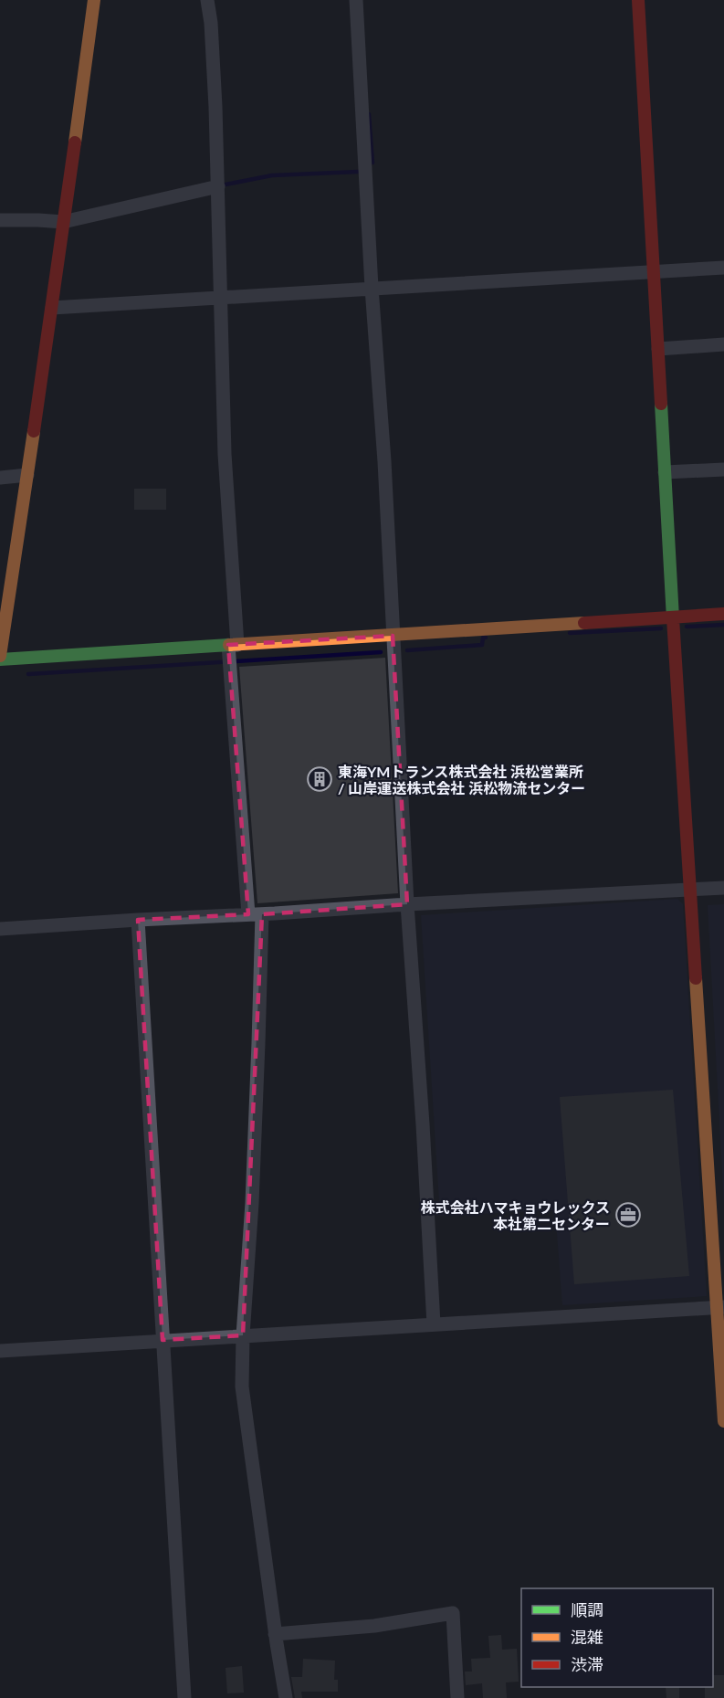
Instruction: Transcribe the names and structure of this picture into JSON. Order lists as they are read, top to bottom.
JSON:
{
  "places": {
    "building": ["東海YMトランス株式会社 浜松営業所 / 山岸運送株式会社 浜松物流センター"],
    "office": ["株式会社ハマキョウレックス 本社第二センター"]
  },
  "legend": ["順調", "混雑", "渋滞"]
}
